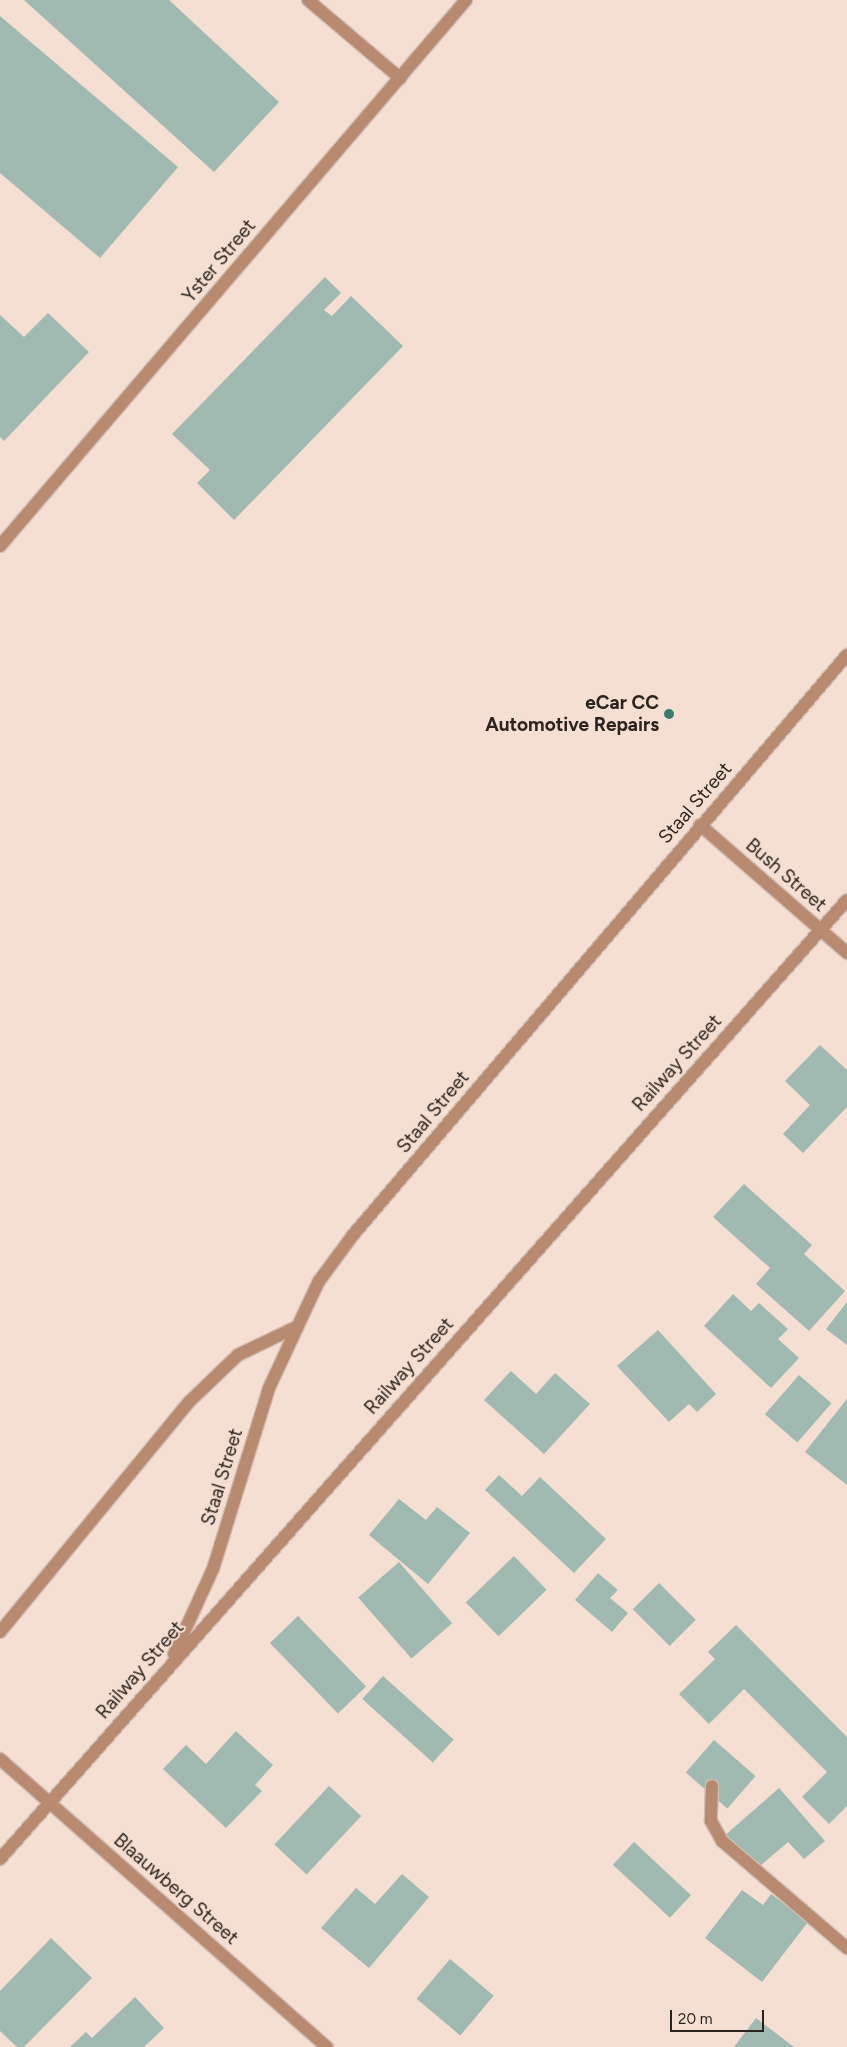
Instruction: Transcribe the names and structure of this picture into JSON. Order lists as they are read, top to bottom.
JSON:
{
  "streets": {
    "street": [
      "Yster Street",
      "Staal Street",
      "Bush Street",
      "Railway Street",
      "Blaauwberg Street"
    ]
  },
  "crossings": [
    ["Staal Street", "Bush Street"],
    ["Staal Street", "Railway Street"],
    ["Bush Street", "Railway Street"],
    ["Railway Street", "Blaauwberg Street"]
  ],
  "places": ["eCar CC Automotive Repairs"],
  "scale_bar": "20 m"
}
